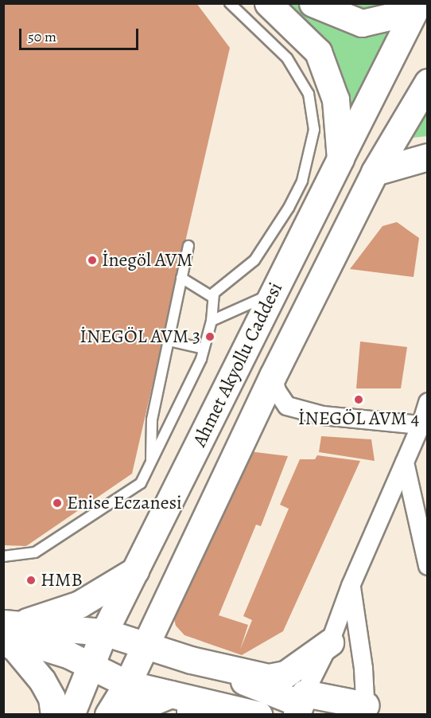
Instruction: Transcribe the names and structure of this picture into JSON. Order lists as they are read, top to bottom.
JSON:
{
  "streets": {
    "main road": ["Ahmet Akyollu Caddesi"]
  },
  "places": [
    "İnegöl AVM",
    "İNEGÖL AVM 3",
    "İNEGÖL AVM 4",
    "Enise Eczanesi",
    "HMB"
  ],
  "scale_bar": "50 m"
}
